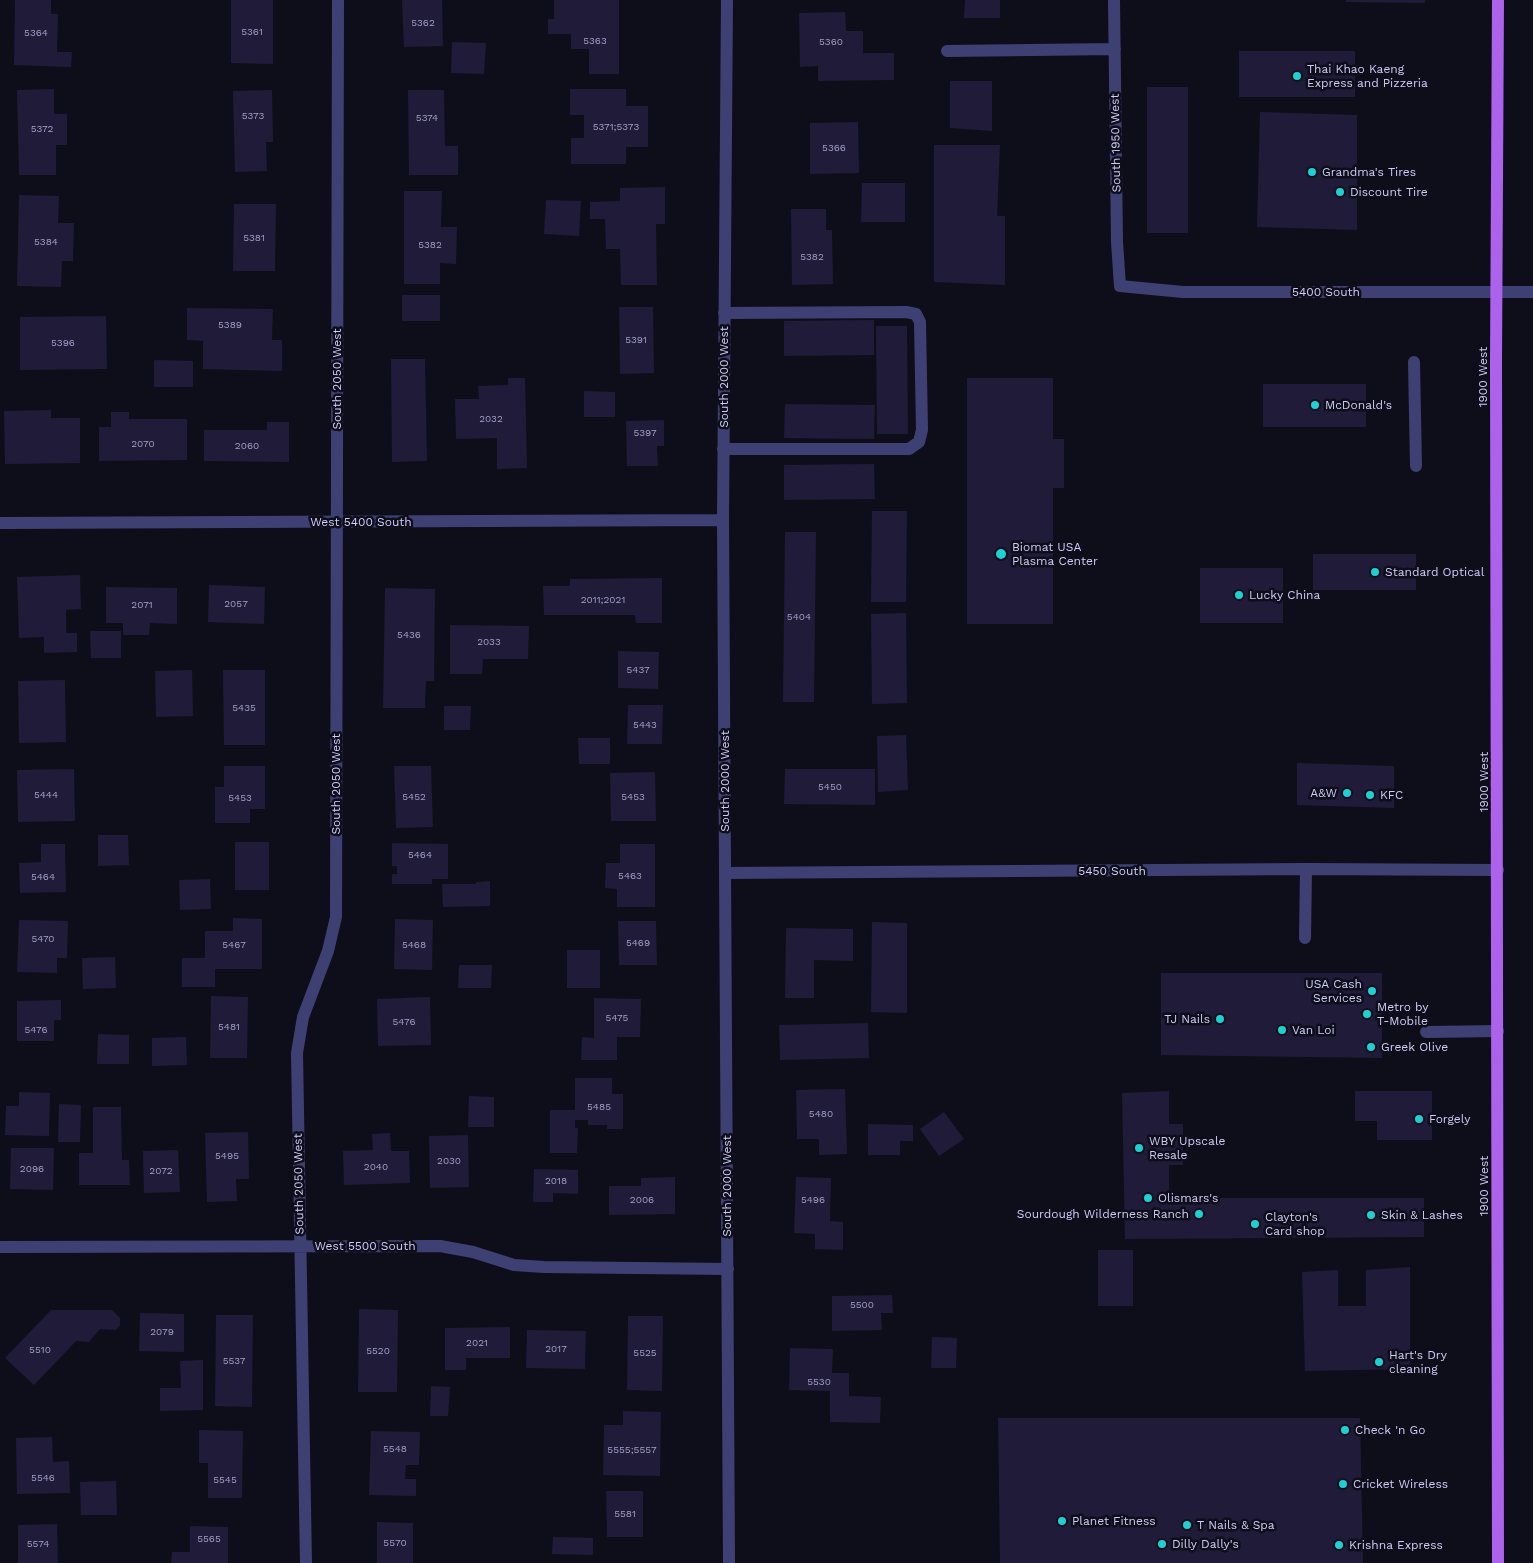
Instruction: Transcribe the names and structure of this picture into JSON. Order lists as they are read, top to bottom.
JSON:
{
  "streets": {
    "main road": ["1900 West"],
    "street": [
      "South 1950 West",
      "5400 South",
      "South 2000 West",
      "South 2050 West",
      "West 5400 South",
      "5450 South",
      "West 5500 South"
    ]
  },
  "crossings": [
    ["South 1950 West", "5400 South"],
    ["5400 South", "1900 West"],
    ["South 2000 West", "West 5400 South"],
    ["South 2000 West", "5450 South"],
    ["South 2000 West", "West 5500 South"],
    ["1900 West", "5450 South"],
    ["South 2050 West", "West 5400 South"],
    ["South 2050 West", "West 5500 South"]
  ],
  "places": [
    "Thai Khao Kaeng Express and Pizzeria",
    "Grandma's Tires",
    "Discount Tire",
    "McDonald's",
    "Biomat USA Plasma Center",
    "Standard Optical",
    "Lucky China",
    "A&W",
    "KFC",
    "USA Cash Services",
    "Metro by T-Mobile",
    "TJ Nails",
    "Van Loi",
    "Greek Olive",
    "Forgely",
    "WBY Upscale Resale",
    "Olismars's",
    "Sourdough Wilderness Ranch",
    "Skin & Lashes",
    "Clayton's Card shop",
    "Hart's Dry cleaning",
    "Check 'n Go",
    "Cricket Wireless",
    "Planet Fitness",
    "T Nails & Spa",
    "Dilly Dally's",
    "Krishna Express"
  ],
  "house_numbers": [
    "5362",
    "5361",
    "5364",
    "5363",
    "5360",
    "5373",
    "5374",
    "5371;5373",
    "5372",
    "5366",
    "5381",
    "5384",
    "5382",
    "5382",
    "5389",
    "5391",
    "5396",
    "2032",
    "5397",
    "2070",
    "2060",
    "2011;2021",
    "2057",
    "2071",
    "5404",
    "5436",
    "2033",
    "5437",
    "5435",
    "5443",
    "5450",
    "5444",
    "5452",
    "5453",
    "5453",
    "5464",
    "5463",
    "5464",
    "5470",
    "5469",
    "5467",
    "5468",
    "5475",
    "5476",
    "5481",
    "5476",
    "5485",
    "5480",
    "5495",
    "2030",
    "2040",
    "2096",
    "2072",
    "2018",
    "2006",
    "5496",
    "5500",
    "2079",
    "2021",
    "2017",
    "5510",
    "5520",
    "5525",
    "5537",
    "5530",
    "5548",
    "5555;5557",
    "5546",
    "5545",
    "5581",
    "5565",
    "5570",
    "5574"
  ]
}
